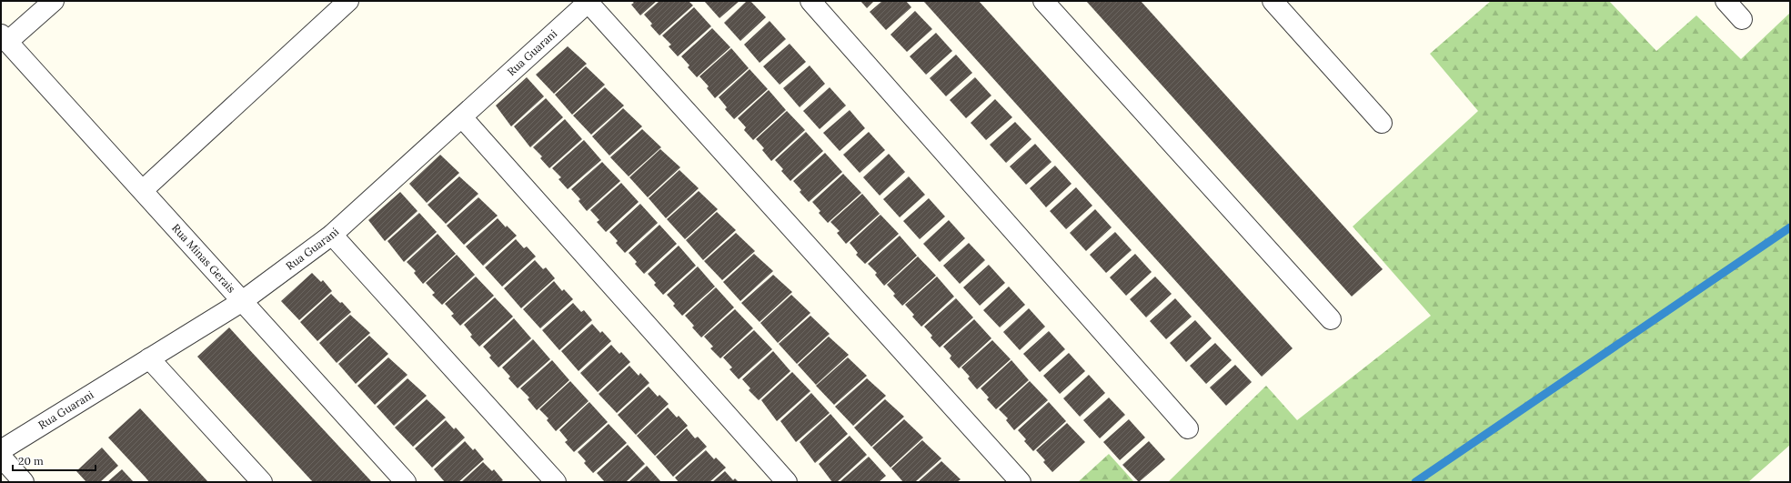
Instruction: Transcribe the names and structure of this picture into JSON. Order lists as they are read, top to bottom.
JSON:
{
  "streets": {
    "street": ["Rua Guarani", "Rua Minas Gerais"]
  },
  "crossings": [
    ["Rua Guarani", "Rua Minas Gerais"]
  ],
  "scale_bar": "20 m"
}
